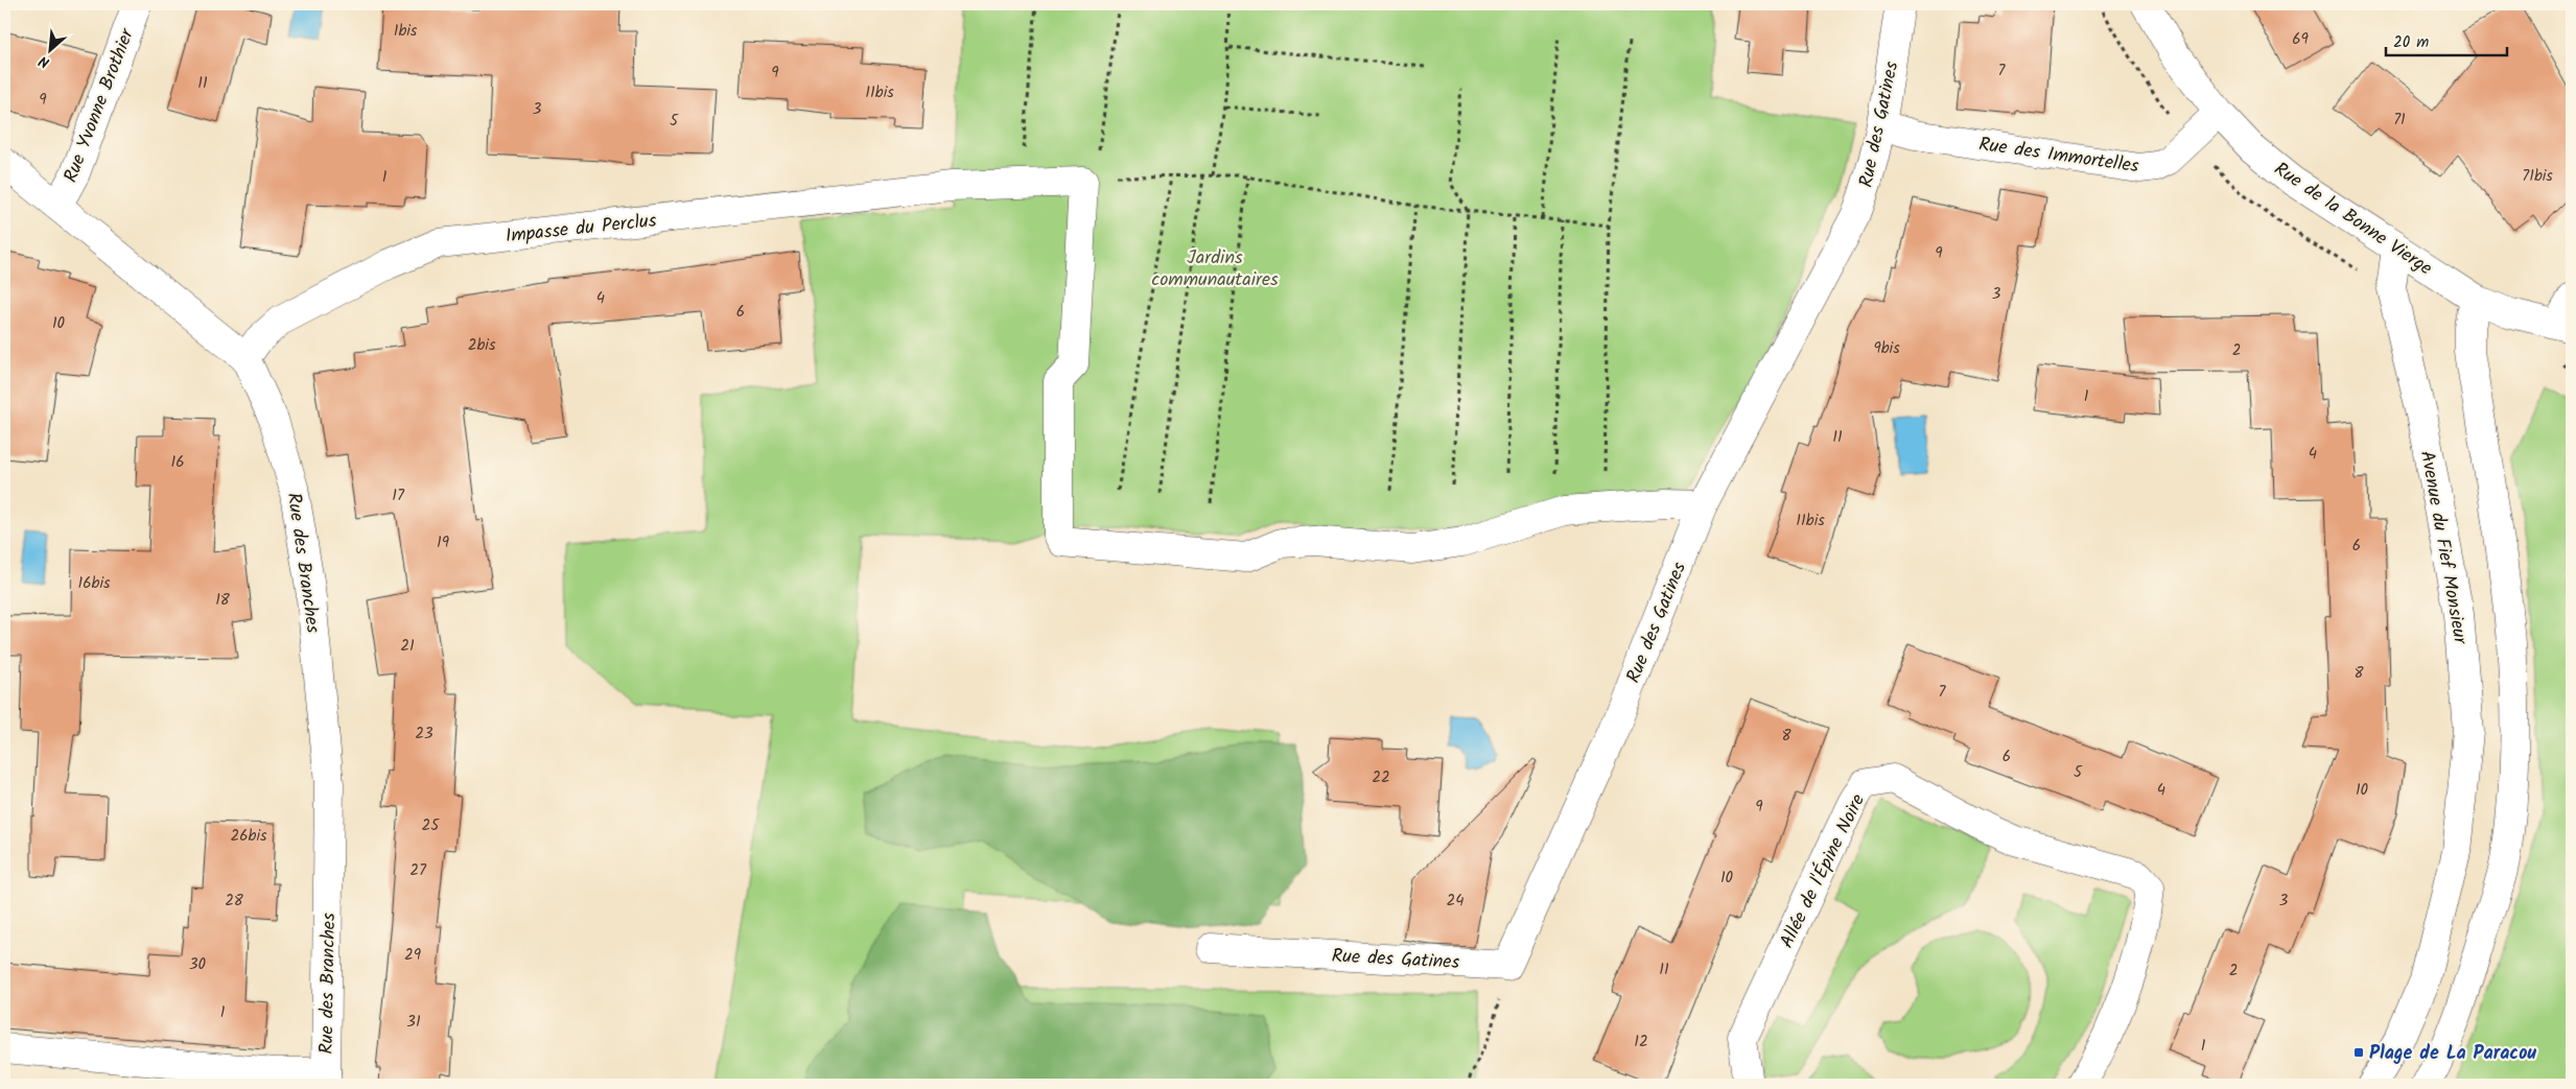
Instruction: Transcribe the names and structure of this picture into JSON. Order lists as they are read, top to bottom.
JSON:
{
  "streets": {
    "street": [
      "Rue Yvonne Brothier",
      "Rue des Gatines",
      "Rue des Immortelles",
      "Rue de la Bonne Vierge",
      "Impasse du Perclus",
      "Avenue du Fief Monsieur",
      "Rue des Branches",
      "Allée de l'Épine Noire"
    ]
  },
  "crossings": [
    ["Rue Yvonne Brothier", "Rue des Branches"],
    ["Rue des Gatines", "Rue des Immortelles"],
    ["Rue des Gatines", "Impasse du Perclus"],
    ["Rue des Immortelles", "Rue de la Bonne Vierge"],
    ["Rue de la Bonne Vierge", "Avenue du Fief Monsieur"],
    ["Impasse du Perclus", "Rue des Branches"]
  ],
  "parks": ["Jardins communautaires"],
  "places": {
    "transit": ["Plage de La Paracou"]
  },
  "house_numbers": [
    "1bis",
    "69",
    "7",
    "9",
    "11",
    "11bis",
    "9",
    "3",
    "71",
    "5",
    "71bis",
    "1",
    "9",
    "3",
    "4",
    "6",
    "10",
    "2bis",
    "9bis",
    "2",
    "1",
    "11",
    "4",
    "16",
    "17",
    "11bis",
    "19",
    "6",
    "16bis",
    "18",
    "21",
    "8",
    "7",
    "23",
    "8",
    "6",
    "5",
    "22",
    "4",
    "10",
    "9",
    "25",
    "26bis",
    "27",
    "10",
    "28",
    "24",
    "3",
    "29",
    "30",
    "11",
    "2",
    "1",
    "31",
    "12",
    "1"
  ],
  "scale_bar": "20 m",
  "north": "bottom left"
}
